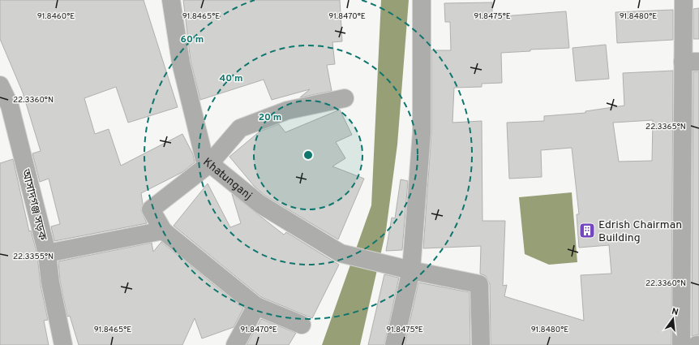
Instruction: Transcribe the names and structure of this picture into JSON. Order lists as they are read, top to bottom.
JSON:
{
  "streets": {
    "street": ["Khatunganj", "আসাদগঞ্জ সড়ক"]
  },
  "places": {
    "building": ["Edrish Chairman Building"]
  },
  "north": "top",
  "coordinates": [
    "91.8460°E",
    "91.8465°E",
    "91.8470°E",
    "91.8475°E",
    "91.8480°E",
    "22.3360°N",
    "22.3365°N",
    "22.3355°N"
  ],
  "rings": ["60 m", "40 m", "20 m"]
}
